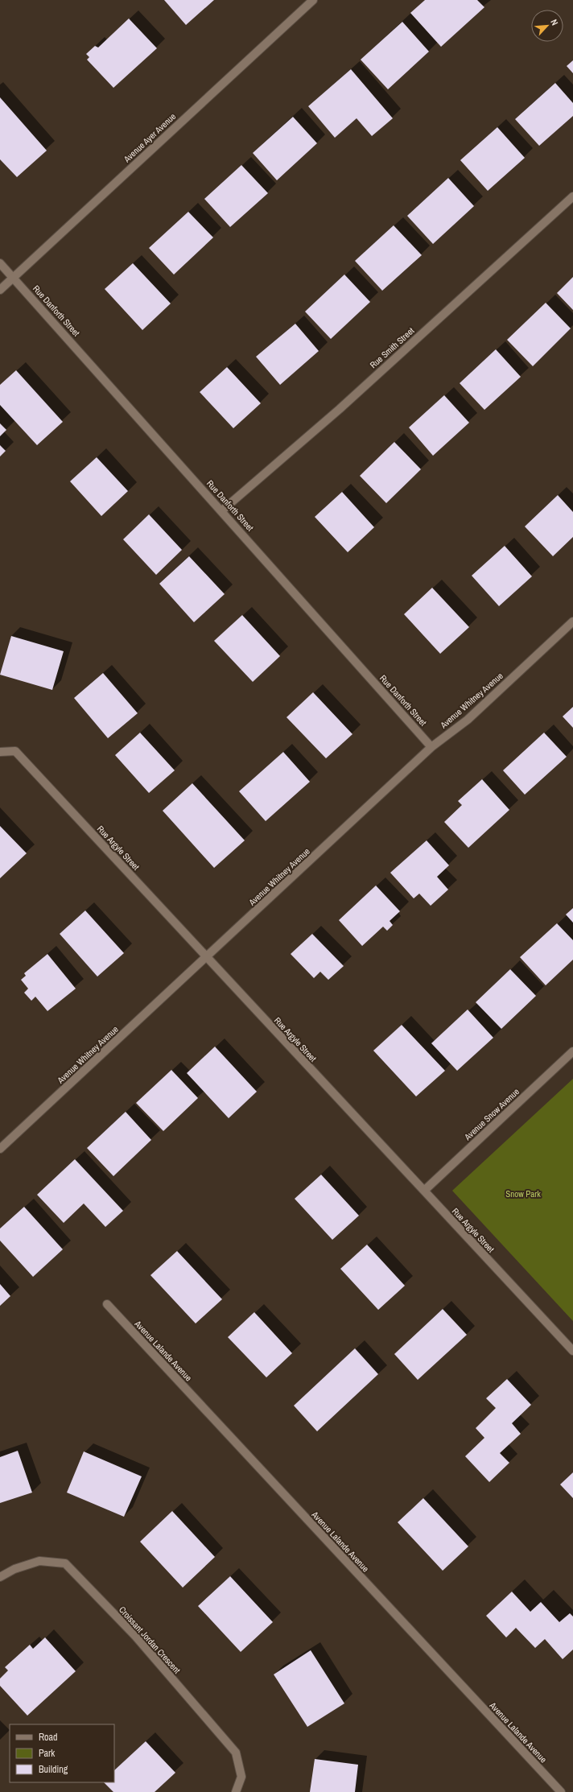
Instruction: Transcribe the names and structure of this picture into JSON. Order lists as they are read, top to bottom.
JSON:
{
  "streets": {
    "street": [
      "Avenue Ayer Avenue",
      "Rue Danforth Street",
      "Rue Smith Street",
      "Avenue Whitney Avenue",
      "Rue Argyle Street",
      "Avenue Snow Avenue",
      "Avenue Lalande Avenue",
      "Croissant Jordan Crescent"
    ]
  },
  "crossings": [
    ["Avenue Ayer Avenue", "Rue Danforth Street"],
    ["Rue Danforth Street", "Rue Smith Street"],
    ["Rue Danforth Street", "Avenue Whitney Avenue"],
    ["Avenue Whitney Avenue", "Rue Argyle Street"],
    ["Rue Argyle Street", "Avenue Snow Avenue"]
  ],
  "parks": ["Snow Park"],
  "legend": ["Road", "Park", "Building"],
  "north": "top right"
}
